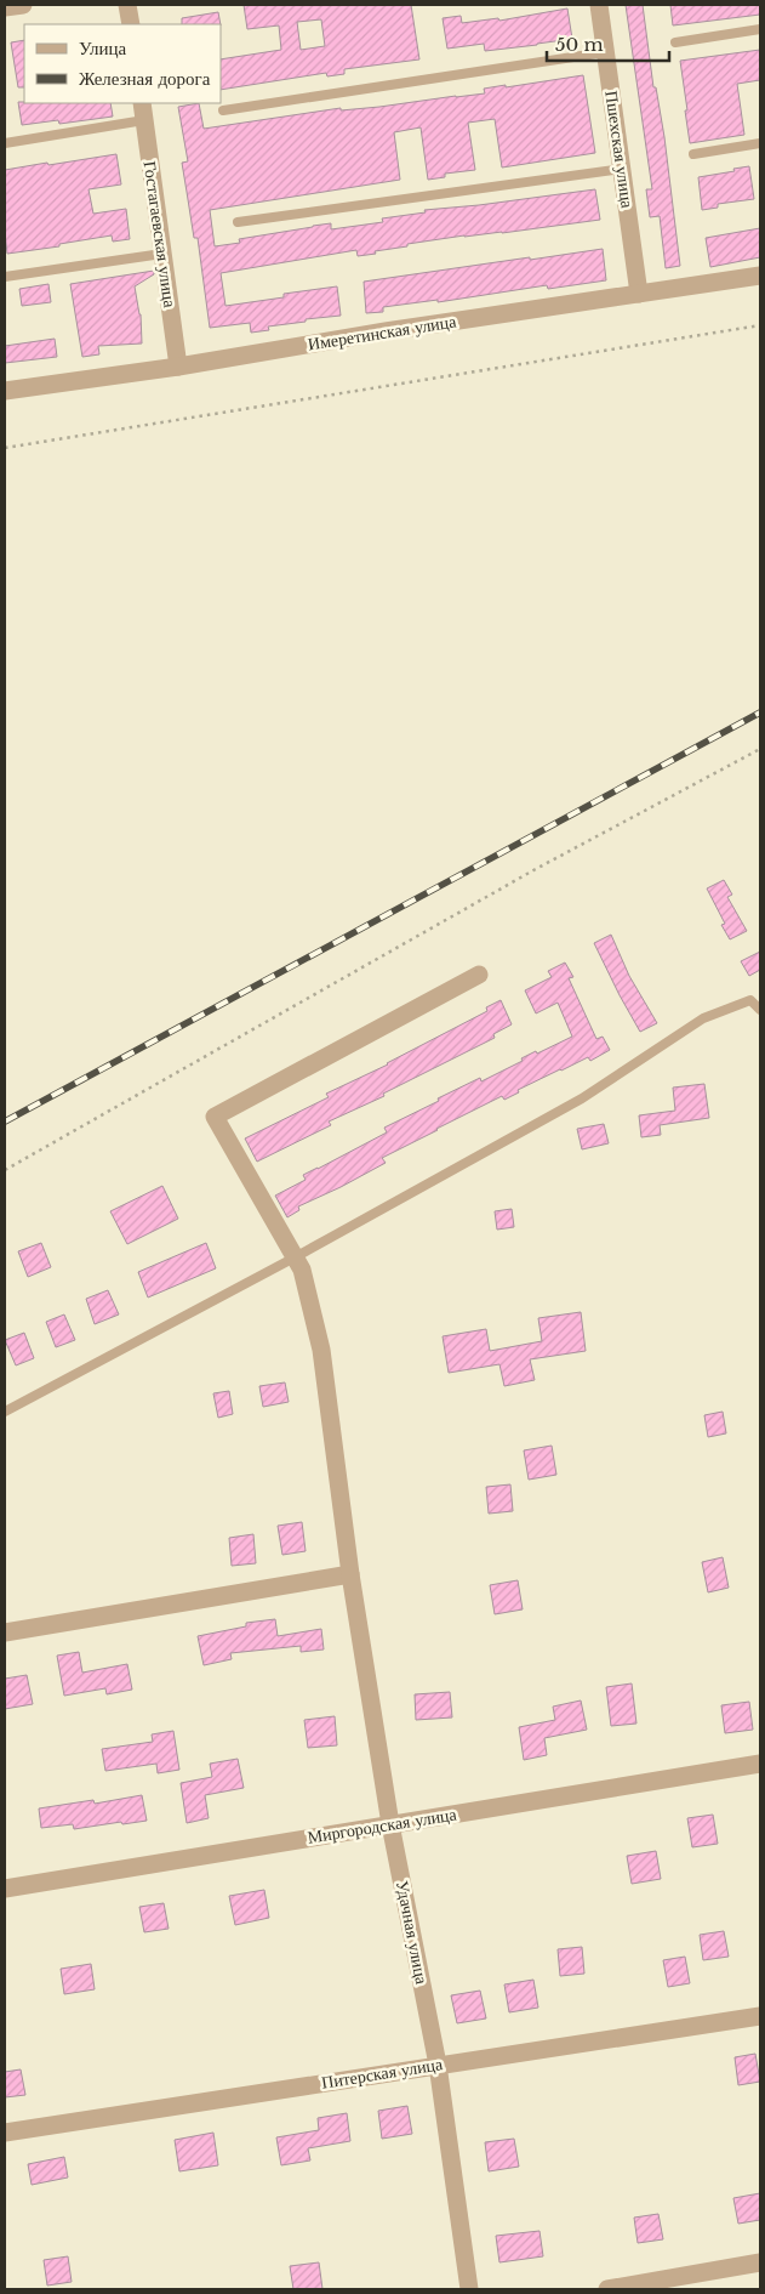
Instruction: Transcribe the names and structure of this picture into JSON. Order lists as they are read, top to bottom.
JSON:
{
  "streets": {
    "street": [
      "Пшехская улица",
      "Гостагаевская улица",
      "Имеретинская улица",
      "Миргородская улица",
      "Удачная улица",
      "Питерская улица"
    ]
  },
  "crossings": [
    ["Пшехская улица", "Имеретинская улица"],
    ["Гостагаевская улица", "Имеретинская улица"],
    ["Миргородская улица", "Удачная улица"],
    ["Удачная улица", "Питерская улица"]
  ],
  "legend": ["Улица", "Железная дорога"],
  "scale_bar": "50 m"
}
